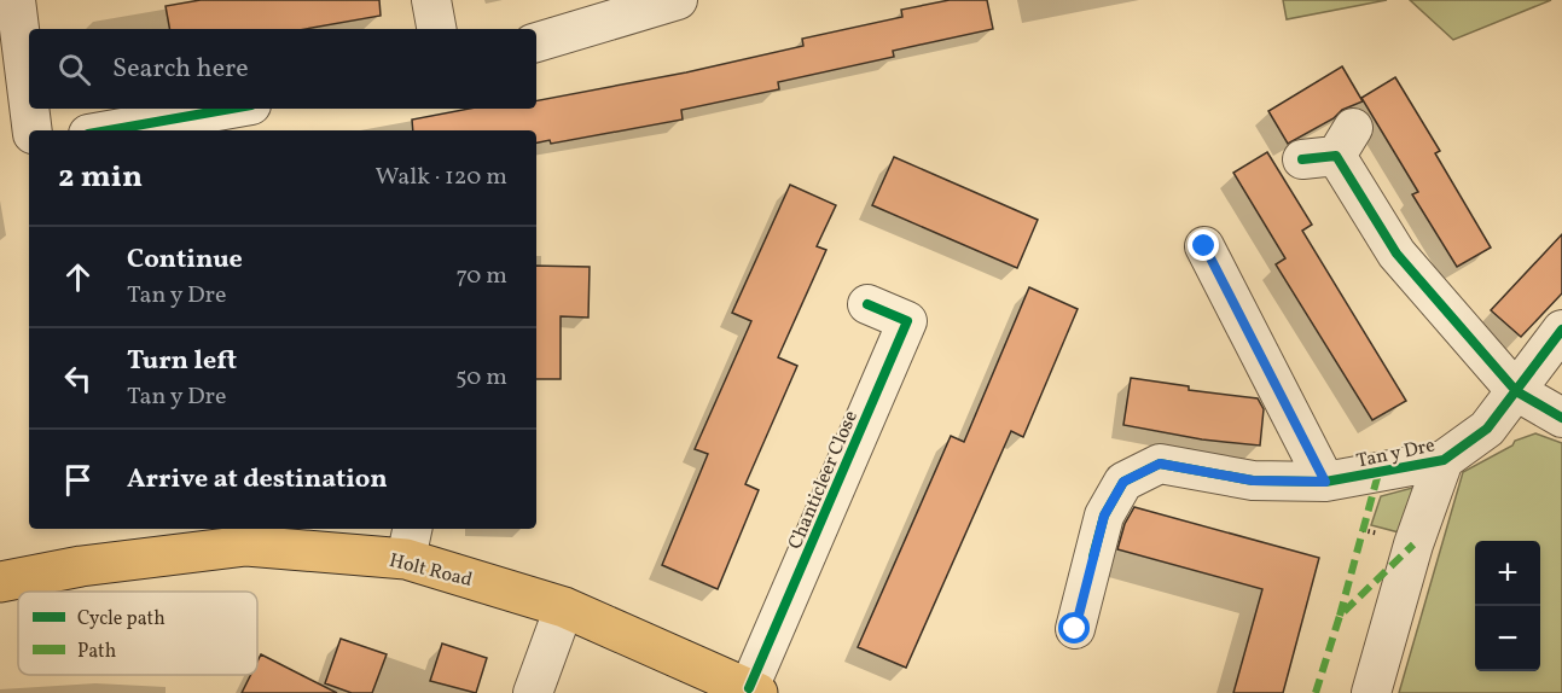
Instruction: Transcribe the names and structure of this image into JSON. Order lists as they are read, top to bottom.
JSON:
{
  "streets": {
    "main road": ["Holt Road"],
    "street": ["Tan y Dre", "Chanticleer Close"]
  },
  "crossings": [
    ["Chanticleer Close", "Holt Road"]
  ],
  "legend": ["Cycle path", "Path"],
  "page": {
    "search": "Search here",
    "heading": ["2 min", "Walk · 120 m"],
    "list": [
      ["Continue", "Tan y Dre", "70 m"],
      ["Turn left", "Tan y Dre", "50 m"],
      "Arrive at destination"
    ],
    "map_buttons": ["+", "−"]
  }
}
